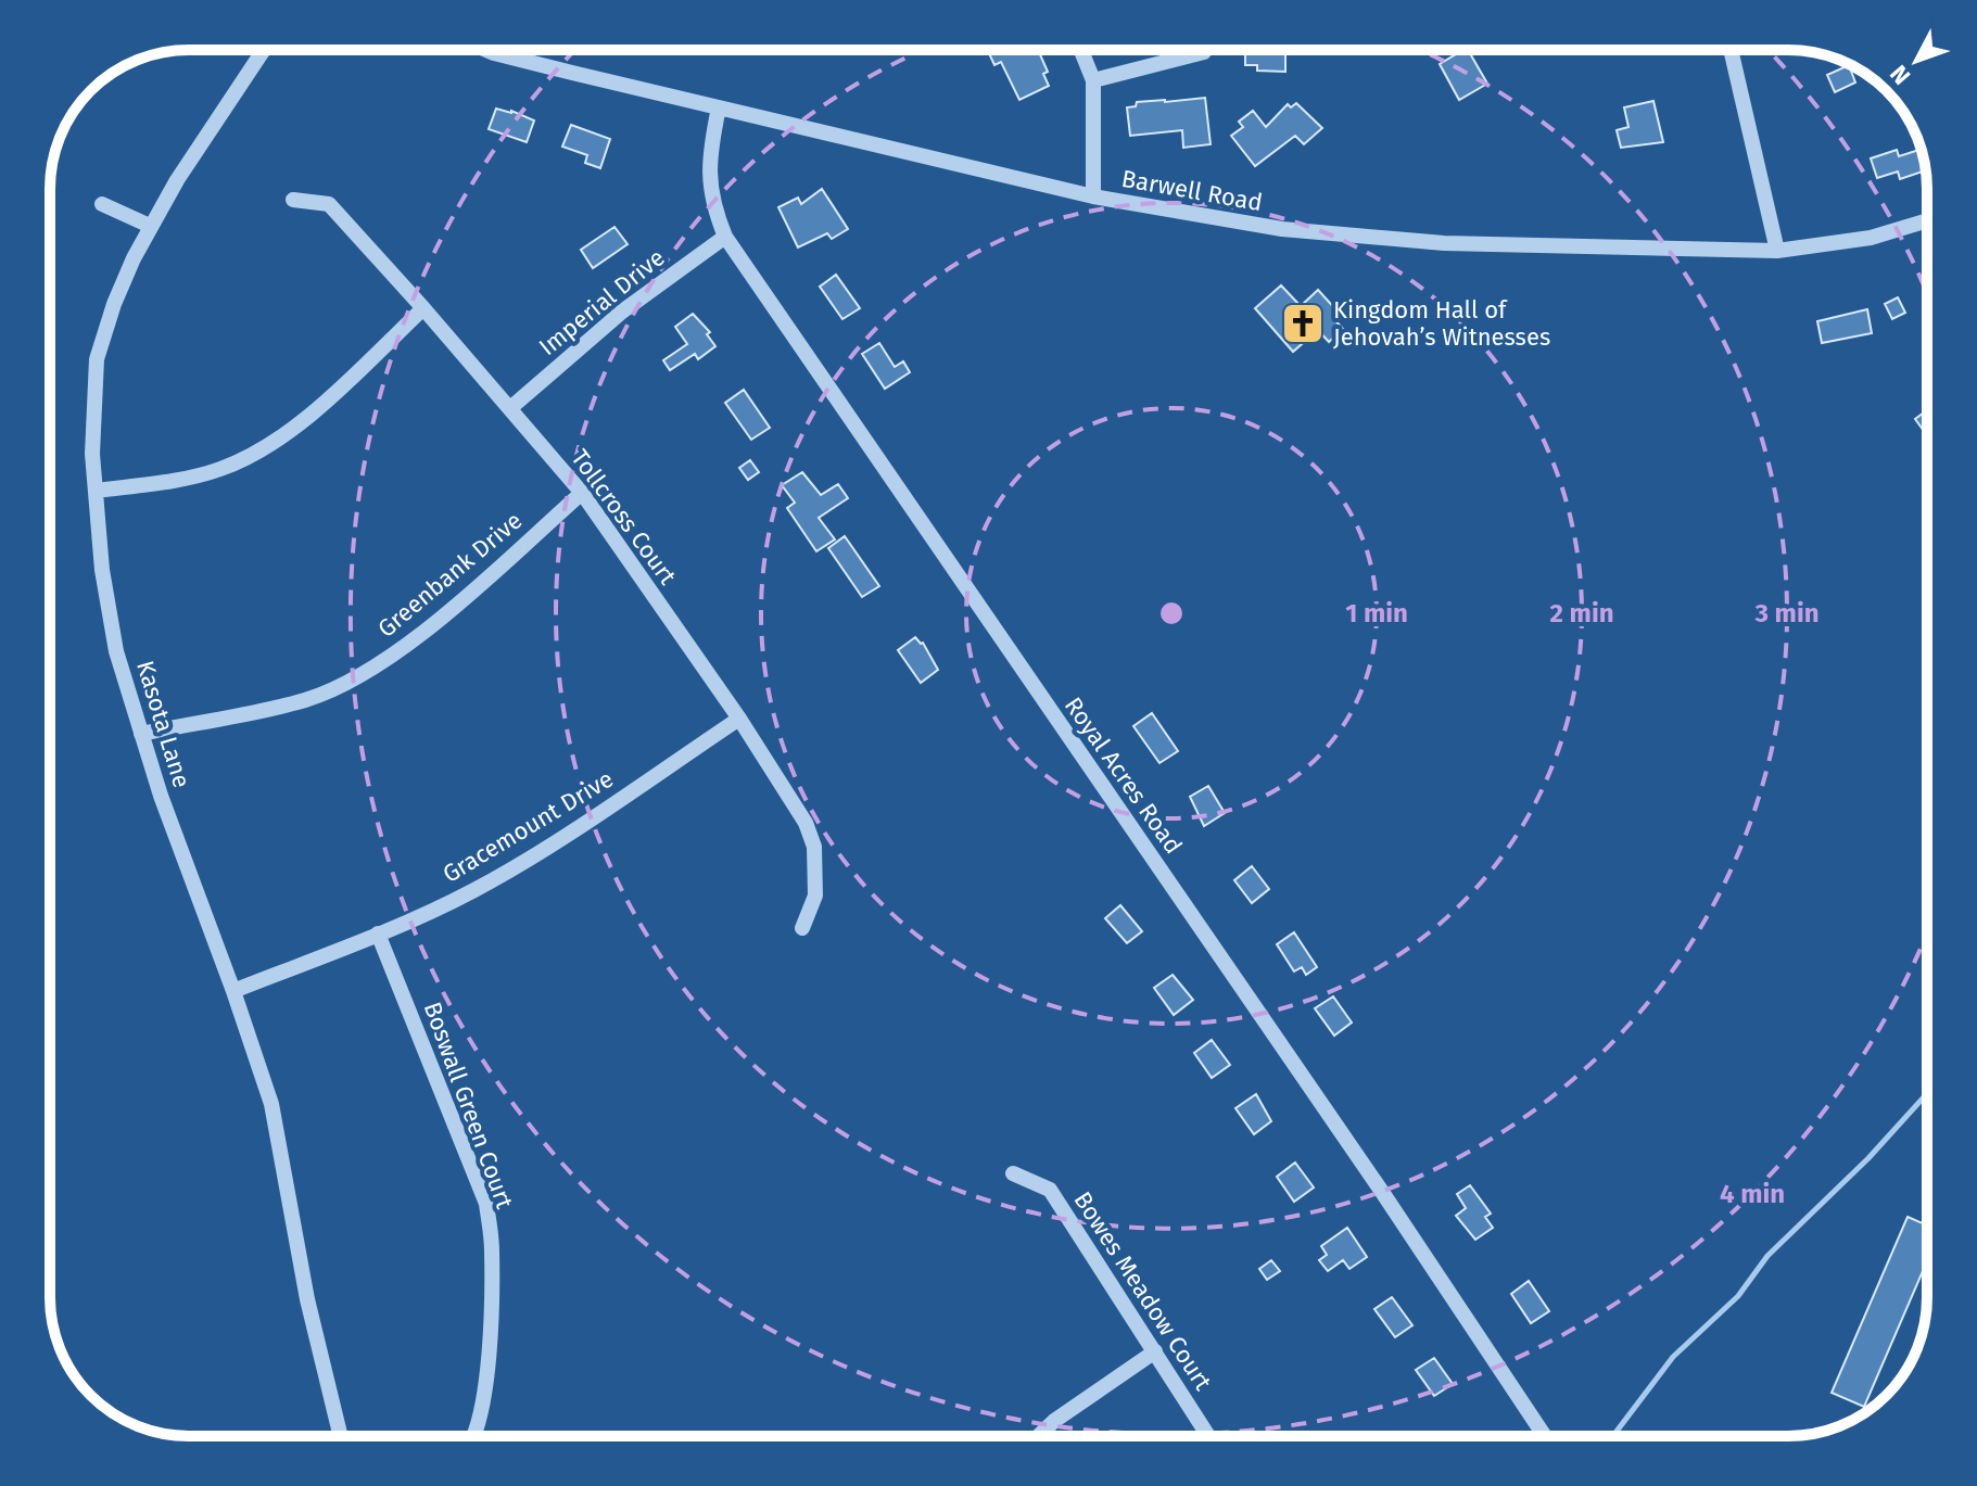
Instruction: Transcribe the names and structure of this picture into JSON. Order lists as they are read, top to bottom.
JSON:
{
  "streets": {
    "street": [
      "Barwell Road",
      "Imperial Drive",
      "Tollcross Court",
      "Greenbank Drive",
      "Kasota Lane",
      "Royal Acres Road",
      "Gracemount Drive",
      "Boswall Green Court",
      "Bowes Meadow Court"
    ]
  },
  "crossings": [
    ["Barwell Road", "Royal Acres Road"],
    ["Imperial Drive", "Tollcross Court"],
    ["Imperial Drive", "Royal Acres Road"],
    ["Tollcross Court", "Greenbank Drive"],
    ["Tollcross Court", "Gracemount Drive"],
    ["Greenbank Drive", "Kasota Lane"],
    ["Kasota Lane", "Gracemount Drive"],
    ["Gracemount Drive", "Boswall Green Court"]
  ],
  "places": {
    "church": ["Kingdom Hall of Jehovah’s Witnesses"]
  },
  "north": "bottom left",
  "rings": [
    "1 min",
    "2 min",
    "3 min",
    "4 min"
  ]
}
